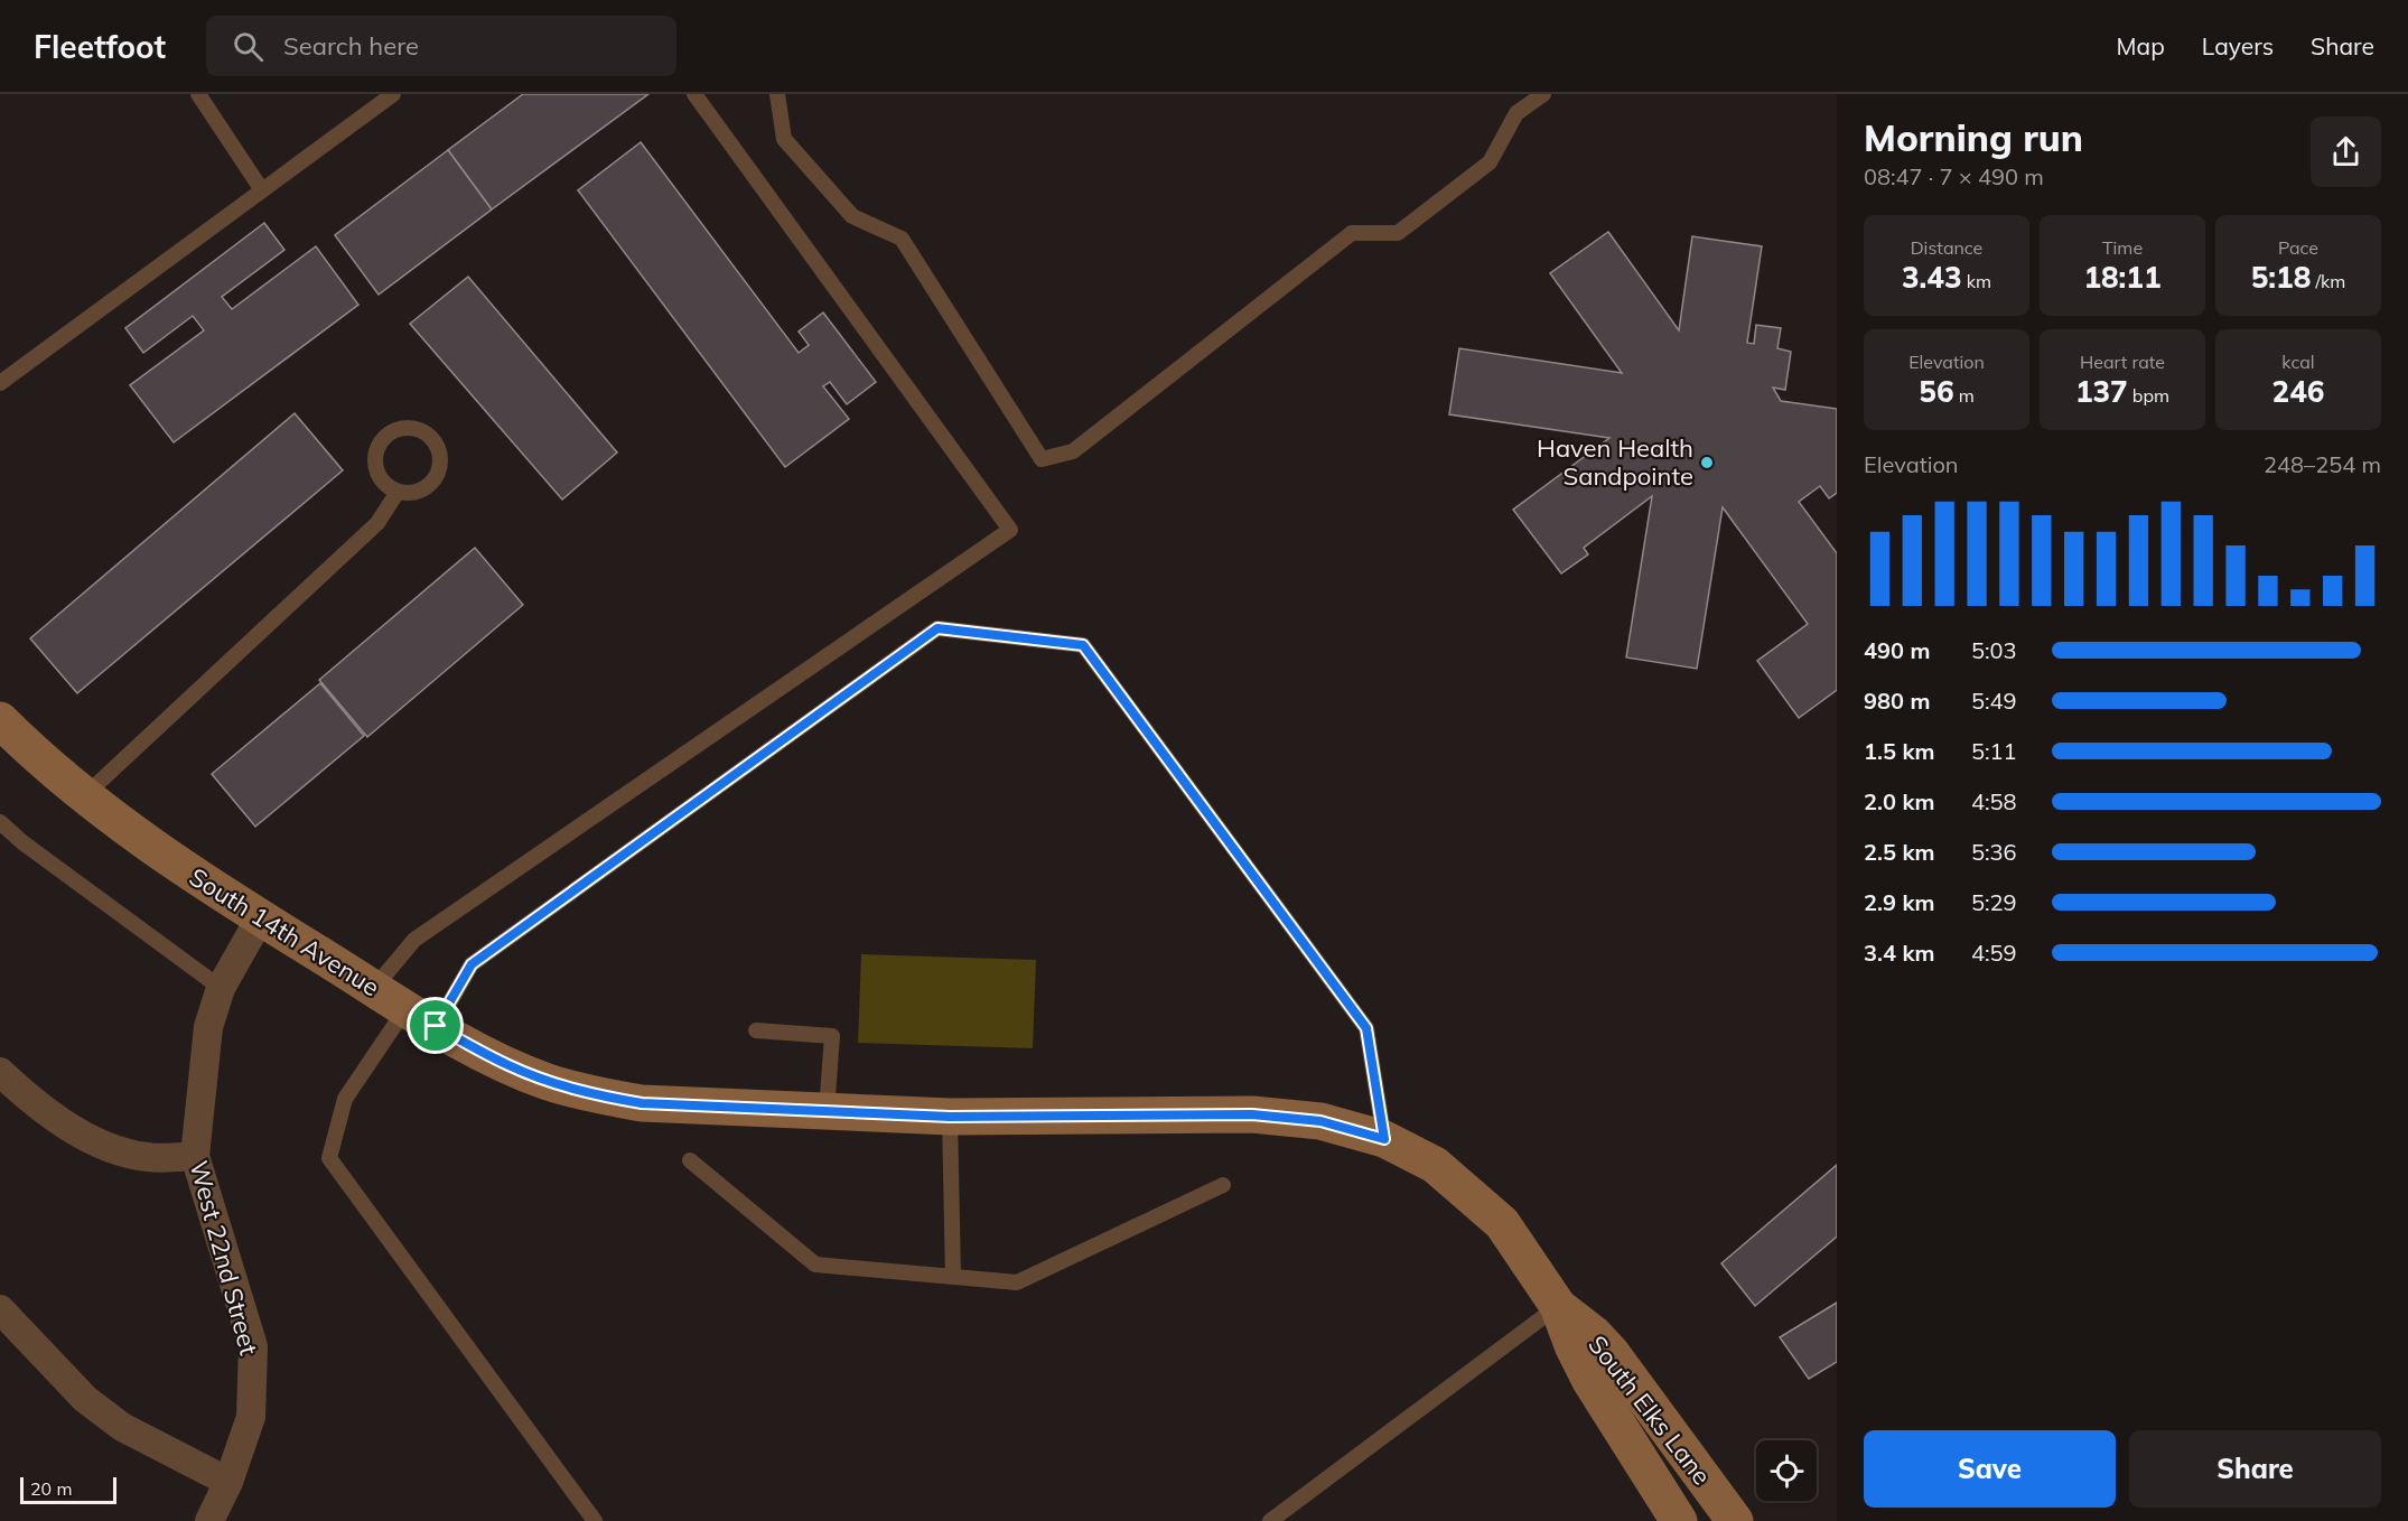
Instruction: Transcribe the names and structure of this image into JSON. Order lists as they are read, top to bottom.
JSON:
{
  "streets": {
    "street": ["South 14th Avenue", "West 22nd Street", "South Elks Lane"]
  },
  "crossings": [
    ["South 14th Avenue", "West 22nd Street"],
    ["South 14th Avenue", "South Elks Lane"]
  ],
  "places": ["Haven Health Sandpointe"],
  "scale_bar": "20 m",
  "page": {
    "header": "Fleetfoot",
    "search": "Search here",
    "nav": ["Map", "Layers", "Share"],
    "heading": ["Morning run", "08:47 · 7 × 490 m"],
    "stats": [
      ["Distance", "3.43 km"],
      ["Time", "18:11"],
      ["Pace", "5:18 /km"],
      ["Elevation", "56 m"],
      ["Heart rate", "137 bpm"],
      ["kcal", "246"]
    ],
    "chart": ["Elevation", "248–254 m"],
    "list": [
      {
        "name": "490 m",
        "note": "5:03"
      },
      {
        "name": "980 m",
        "note": "5:49"
      },
      {
        "name": "1.5 km",
        "note": "5:11"
      },
      {
        "name": "2.0 km",
        "note": "4:58"
      },
      {
        "name": "2.5 km",
        "note": "5:36"
      },
      {
        "name": "2.9 km",
        "note": "5:29"
      },
      {
        "name": "3.4 km",
        "note": "4:59"
      }
    ],
    "buttons": ["Save", "Share"],
    "scale": "20 m"
  }
}
